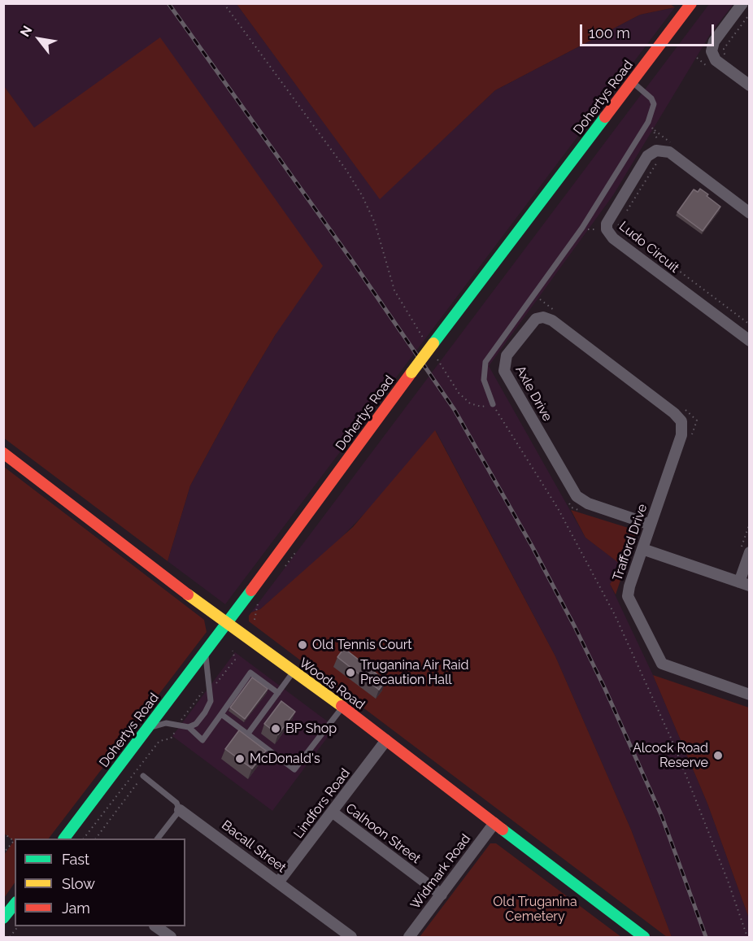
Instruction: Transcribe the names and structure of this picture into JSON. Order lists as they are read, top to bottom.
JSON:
{
  "streets": {
    "main road": ["Dohertys Road", "Woods Road"],
    "street": [
      "Ludo Circuit",
      "Axle Drive",
      "Trafford Drive",
      "Lindfors Road",
      "Calhoon Street",
      "Bacall Street",
      "Widmark Road"
    ]
  },
  "crossings": [
    ["Dohertys Road", "Woods Road"],
    ["Axle Drive", "Trafford Drive"],
    ["Woods Road", "Lindfors Road"],
    ["Woods Road", "Widmark Road"],
    ["Lindfors Road", "Calhoon Street"],
    ["Lindfors Road", "Bacall Street"],
    ["Calhoon Street", "Widmark Road"]
  ],
  "parks": ["Old Truganina Cemetery"],
  "places": [
    "Old Tennis Court",
    "Truganina Air Raid Precaution Hall",
    "BP Shop",
    "Alcock Road Reserve",
    "McDonald's"
  ],
  "legend": ["Fast", "Slow", "Jam"],
  "scale_bar": "100 m",
  "north": "top left"
}
